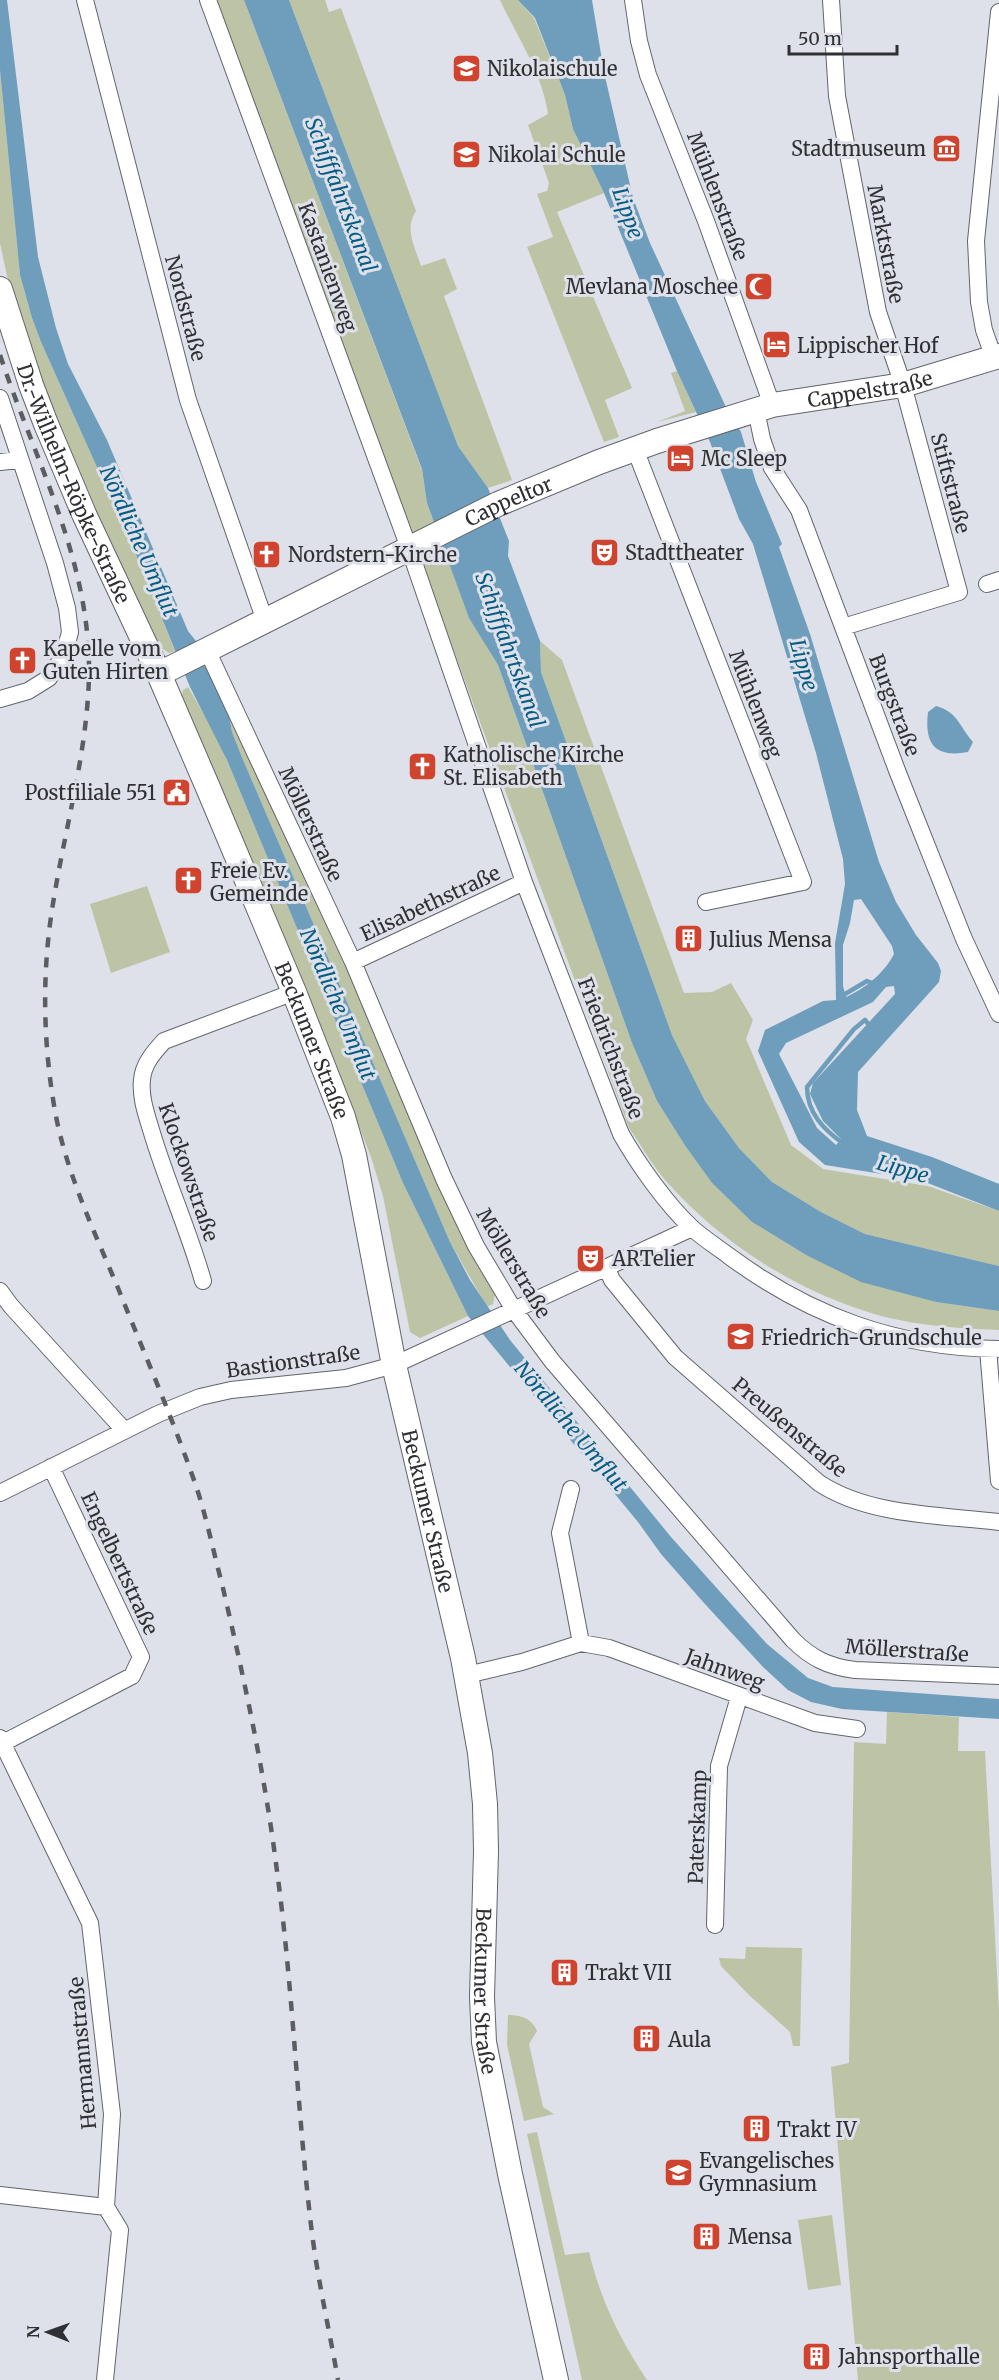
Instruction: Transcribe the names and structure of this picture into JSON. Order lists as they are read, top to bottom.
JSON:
{
  "streets": {
    "main road": [
      "Cappelstraße",
      "Dr.-Wilhelm-Röpke-Straße",
      "Cappeltor",
      "Beckumer Straße"
    ],
    "street": [
      "Mühlenstraße",
      "Marktstraße",
      "Kastanienweg",
      "Nordstraße",
      "Stiftstraße",
      "Mühlenweg",
      "Burgstraße",
      "Möllerstraße",
      "Elisabethstraße",
      "Friedrichstraße",
      "Klockowstraße",
      "Bastionstraße",
      "Preußenstraße",
      "Engelbertstraße",
      "Jahnweg",
      "Paterskamp",
      "Hermannstraße"
    ]
  },
  "crossings": [
    ["Mühlenstraße", "Cappelstraße"],
    ["Mühlenstraße", "Cappeltor"],
    ["Mühlenstraße", "Burgstraße"],
    ["Marktstraße", "Cappelstraße"],
    ["Marktstraße", "Stiftstraße"],
    ["Kastanienweg", "Cappeltor"],
    ["Kastanienweg", "Friedrichstraße"],
    ["Nordstraße", "Cappeltor"],
    ["Cappelstraße", "Stiftstraße"],
    ["Cappelstraße", "Cappeltor"],
    ["Cappelstraße", "Burgstraße"],
    ["Dr.-Wilhelm-Röpke-Straße", "Cappeltor"],
    ["Dr.-Wilhelm-Röpke-Straße", "Beckumer Straße"],
    ["Stiftstraße", "Burgstraße"],
    ["Cappeltor", "Mühlenweg"],
    ["Cappeltor", "Burgstraße"],
    ["Cappeltor", "Möllerstraße"],
    ["Cappeltor", "Beckumer Straße"],
    ["Cappeltor", "Friedrichstraße"],
    ["Möllerstraße", "Elisabethstraße"],
    ["Möllerstraße", "Bastionstraße"],
    ["Elisabethstraße", "Friedrichstraße"],
    ["Beckumer Straße", "Klockowstraße"],
    ["Beckumer Straße", "Bastionstraße"],
    ["Beckumer Straße", "Jahnweg"],
    ["Friedrichstraße", "Bastionstraße"],
    ["Bastionstraße", "Preußenstraße"],
    ["Bastionstraße", "Engelbertstraße"],
    ["Engelbertstraße", "Hermannstraße"],
    ["Jahnweg", "Paterskamp"]
  ],
  "water": ["Schifffahrtskanal", "Lippe", "Nördliche Umflut"],
  "places": {
    "school or university": [
      "Nikolaischule",
      "Nikolai Schule",
      "Friedrich-Grundschule",
      "Evangelisches Gymnasium"
    ],
    "museum": ["Stadtmuseum"],
    "mosque": ["Mevlana Moschee"],
    "hotel": ["Lippischer Hof", "Mc Sleep"],
    "theatre": ["Stadttheater", "ARTelier"],
    "church": [
      "Nordstern-Kirche",
      "Kapelle vom Guten Hirten",
      "Katholische Kirche St. Elisabeth",
      "Freie Ev. Gemeinde"
    ],
    "public building": ["Postfiliale 551"],
    "building": [
      "Julius Mensa",
      "Trakt VII",
      "Aula",
      "Trakt IV",
      "Mensa",
      "Jahnsporthalle"
    ]
  },
  "scale_bar": "50 m",
  "north": "left"
}
